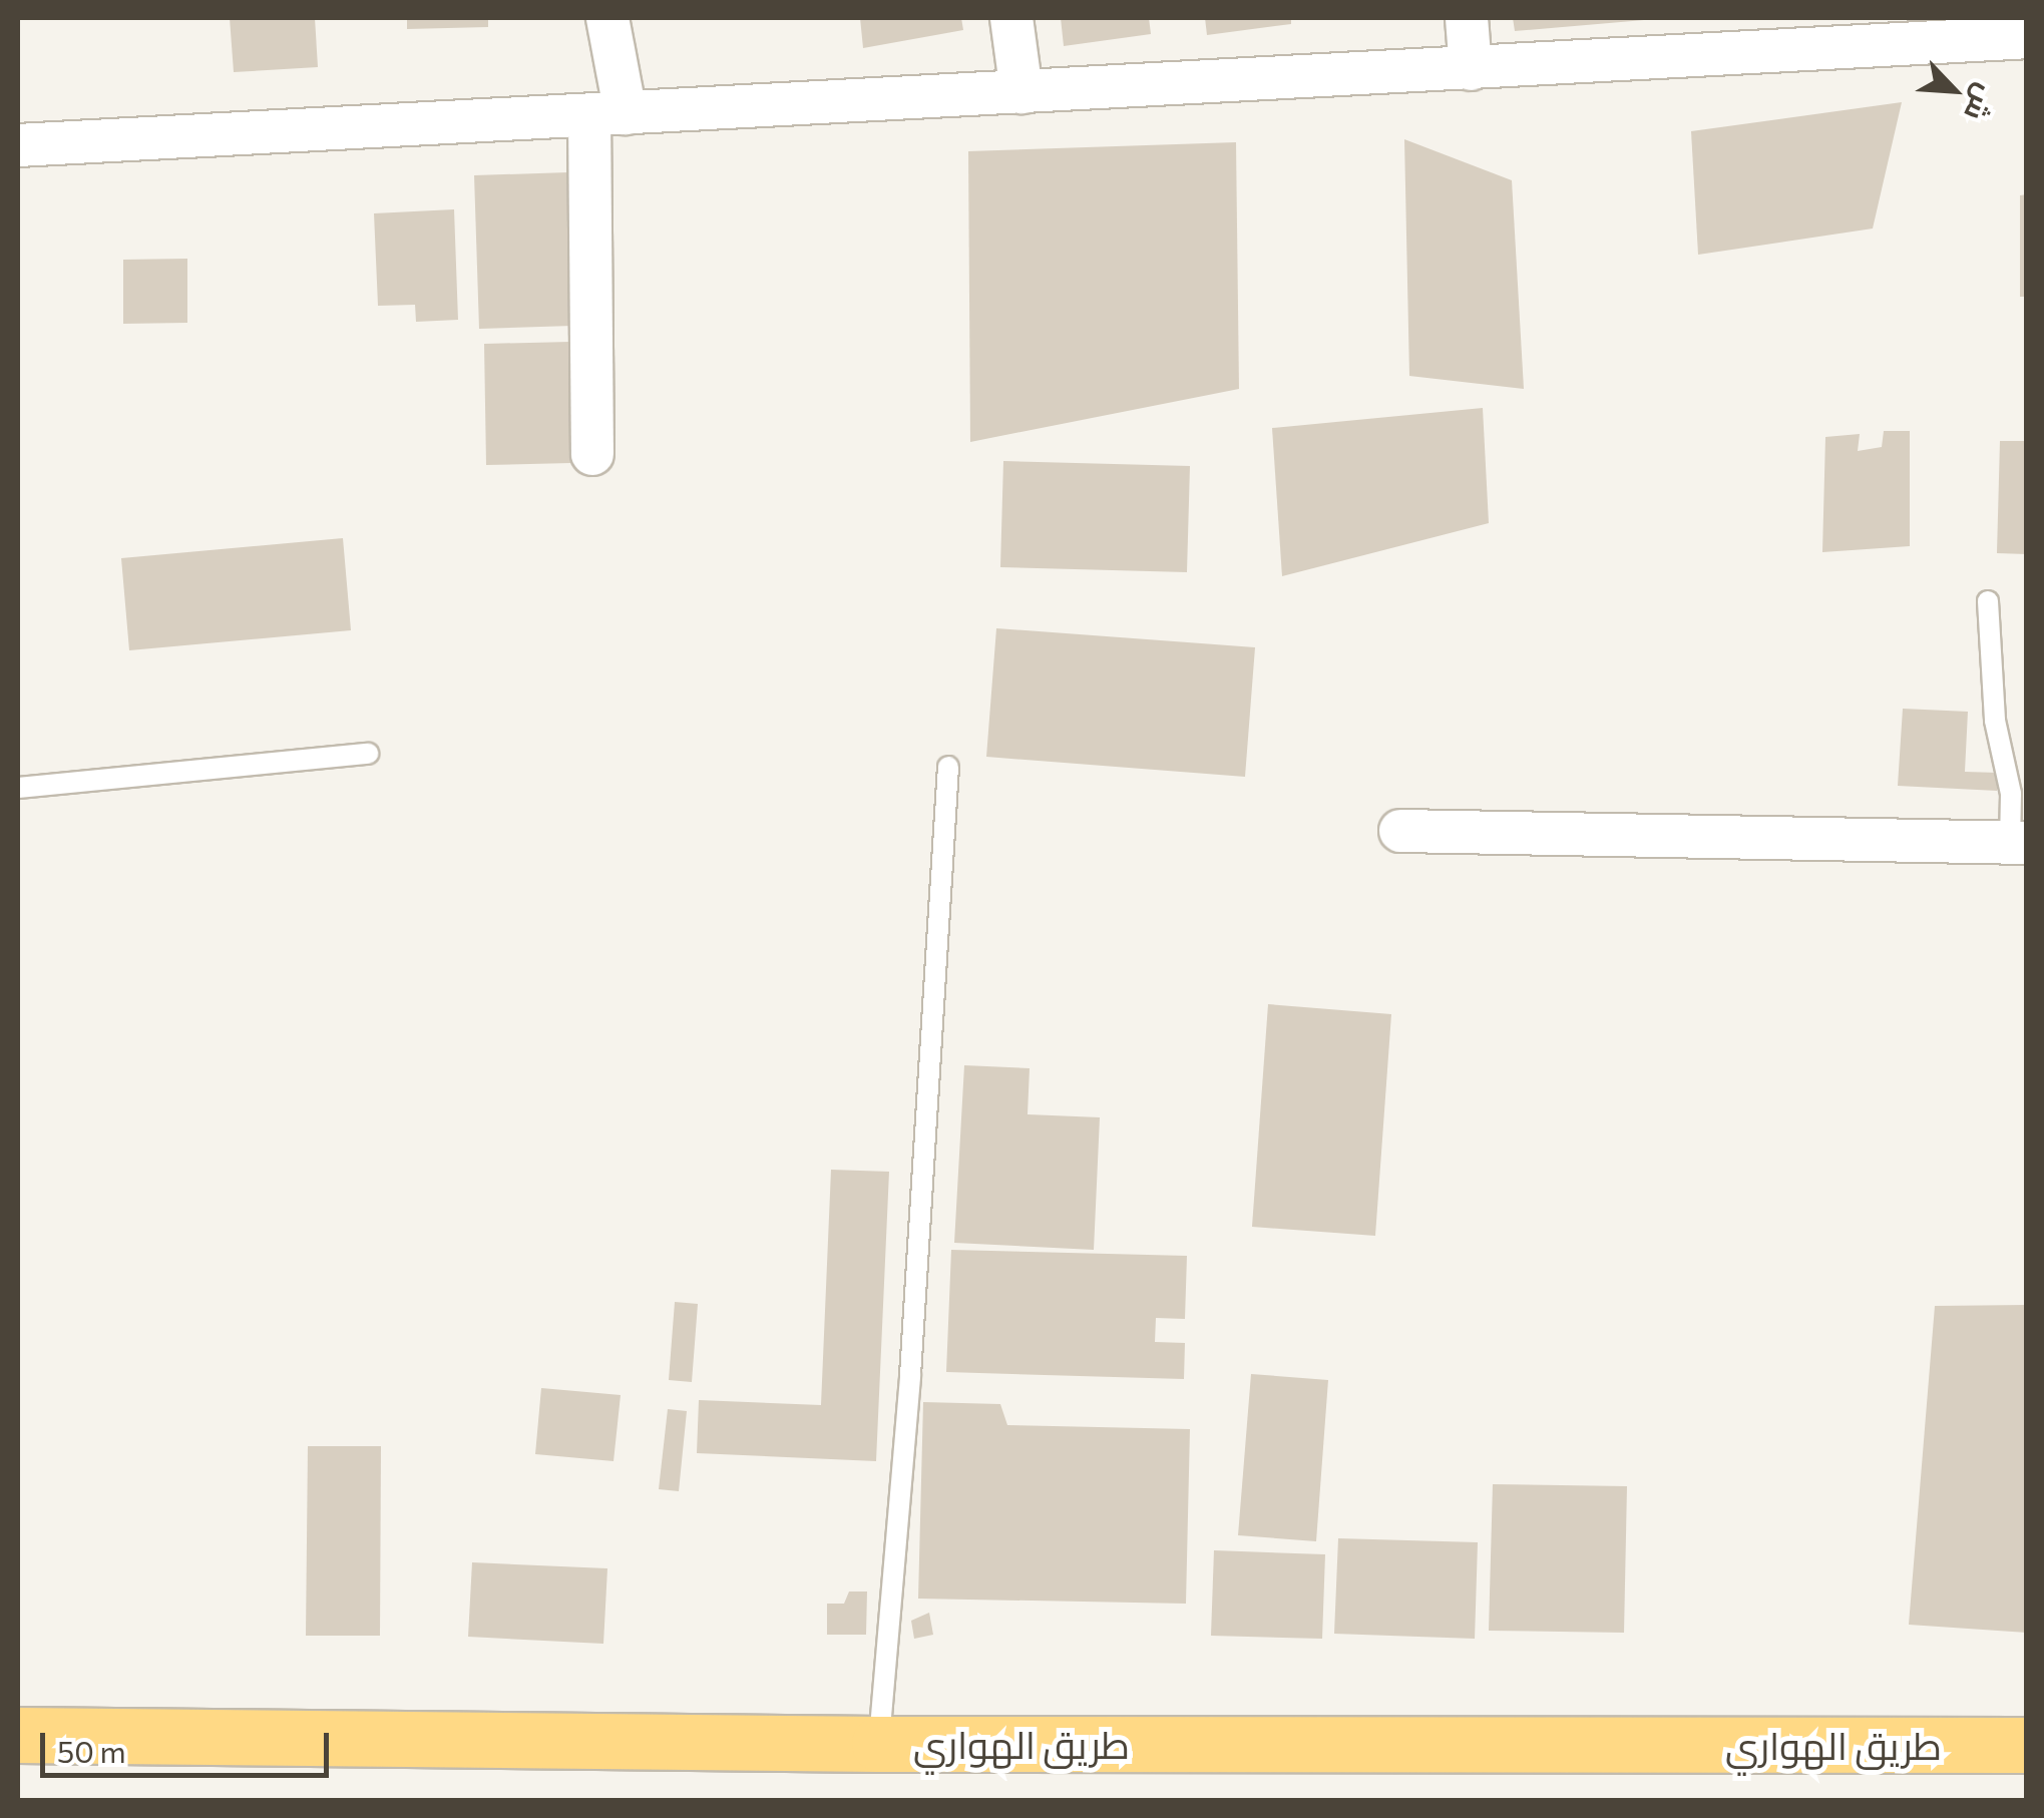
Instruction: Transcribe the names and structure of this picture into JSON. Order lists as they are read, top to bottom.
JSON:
{
  "streets": {
    "highway": ["طريق الهواري"]
  },
  "scale_bar": "50 m",
  "north": "bottom right"
}
